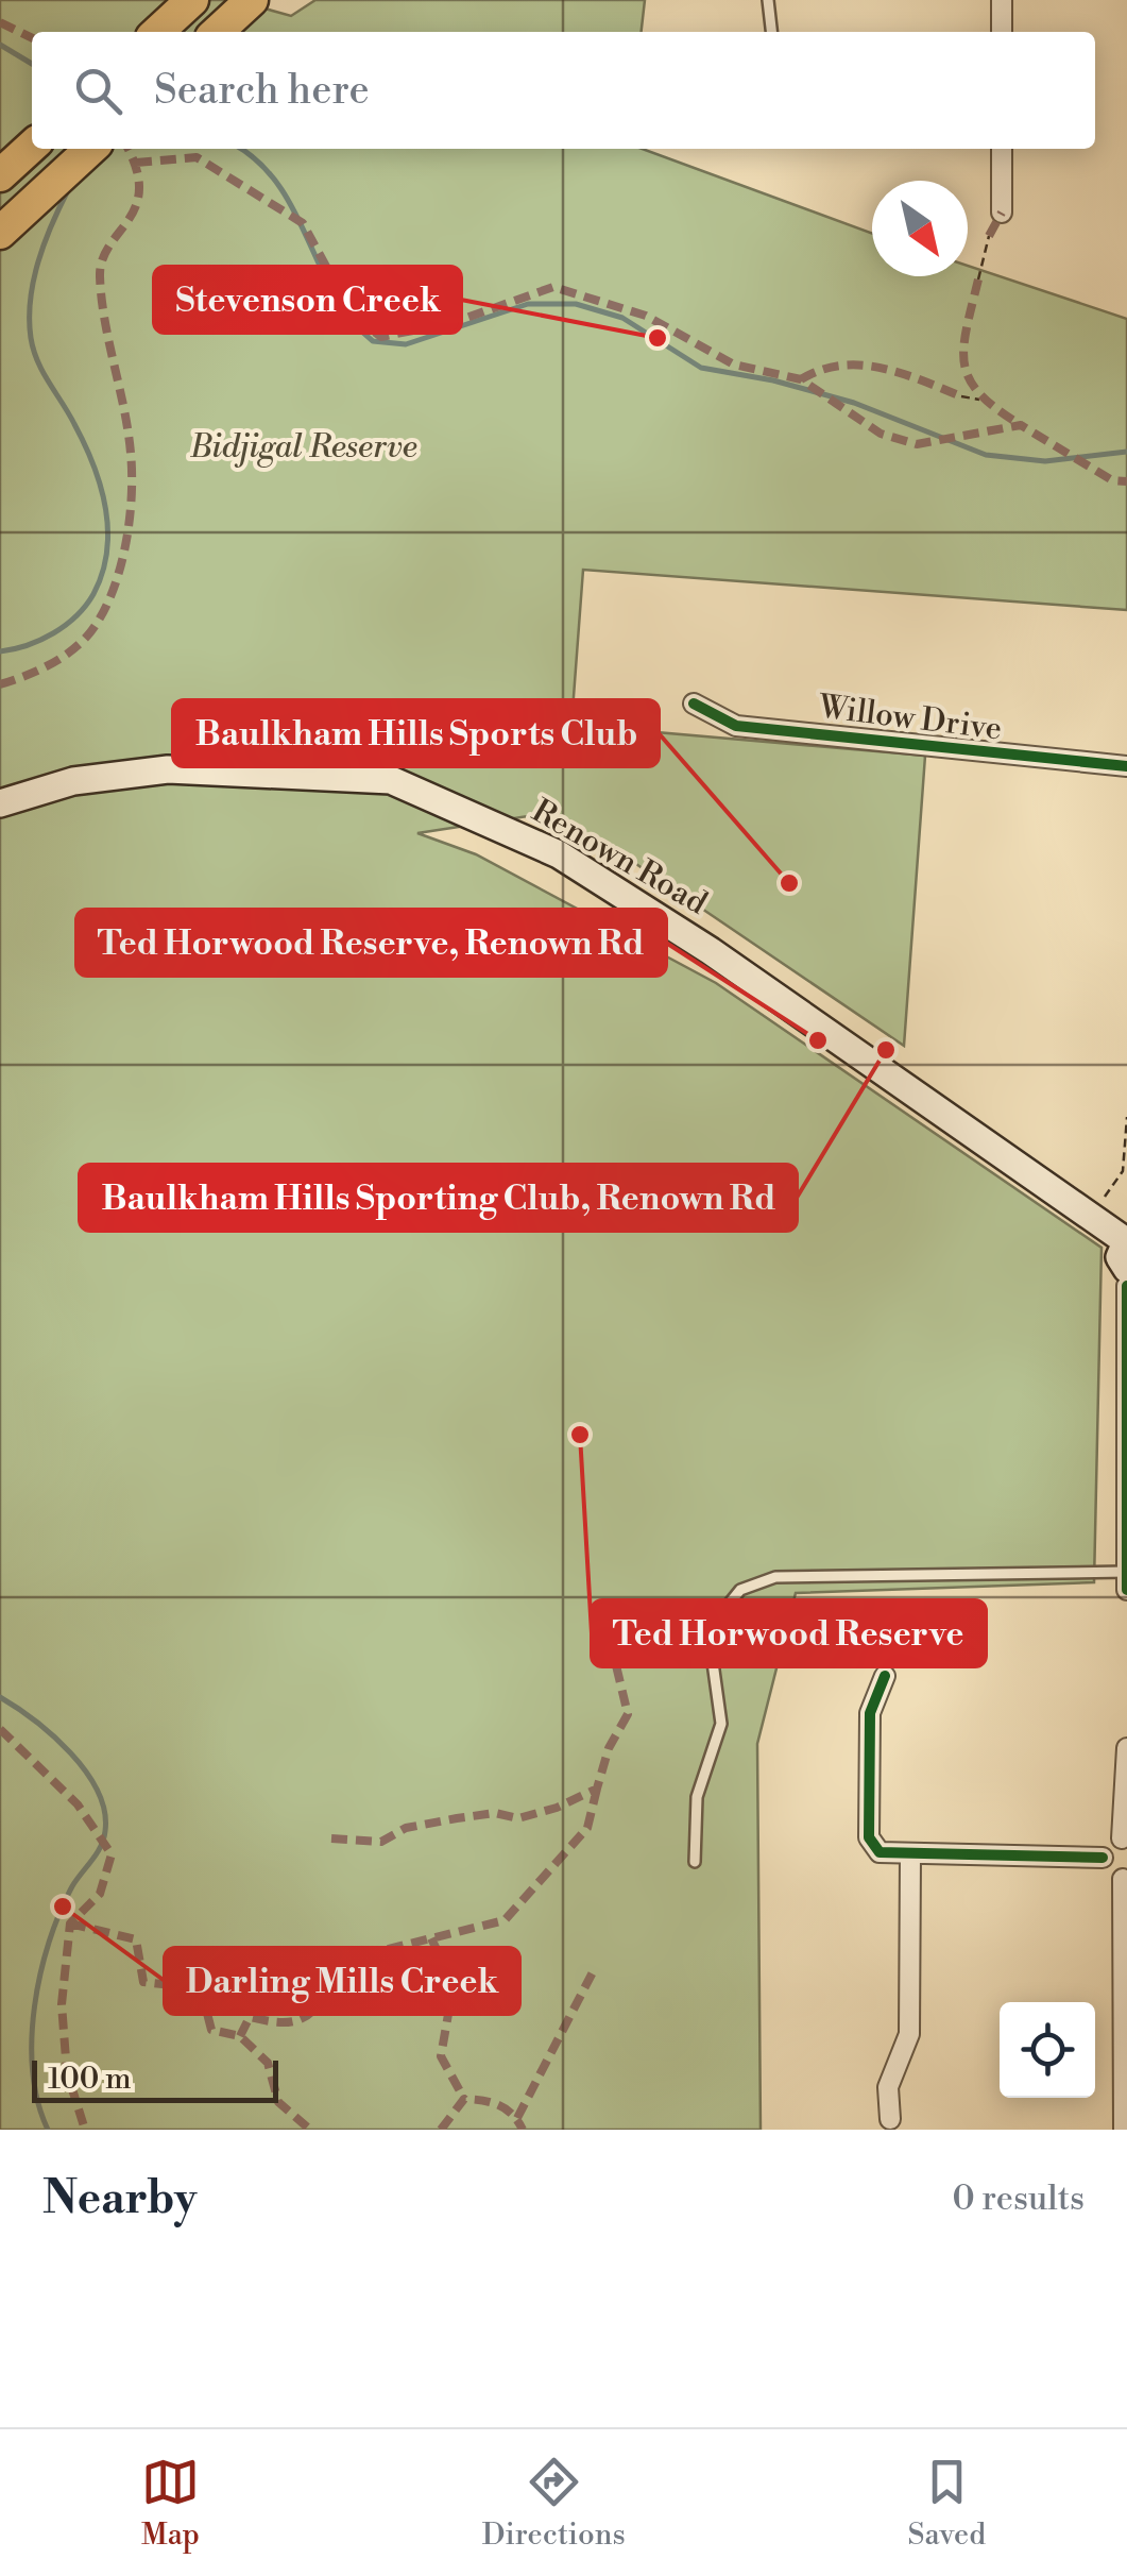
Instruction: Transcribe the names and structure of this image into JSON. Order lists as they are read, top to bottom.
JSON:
{
  "streets": {
    "main road": ["Renown Road"],
    "street": ["Willow Drive"]
  },
  "parks": ["Bidjigal Reserve"],
  "places": [
    "Stevenson Creek",
    "Baulkham Hills Sports Club",
    "Ted Horwood Reserve, Renown Rd",
    "Baulkham Hills Sporting Club, Renown Rd",
    "Ted Horwood Reserve",
    "Darling Mills Creek"
  ],
  "scale_bar": "100 m",
  "north": "bottom right",
  "page": {
    "search": "Search here",
    "scale": "100 m",
    "heading": ["Nearby", "0 results"],
    "nav": ["Map", "Directions", "Saved"]
  }
}
